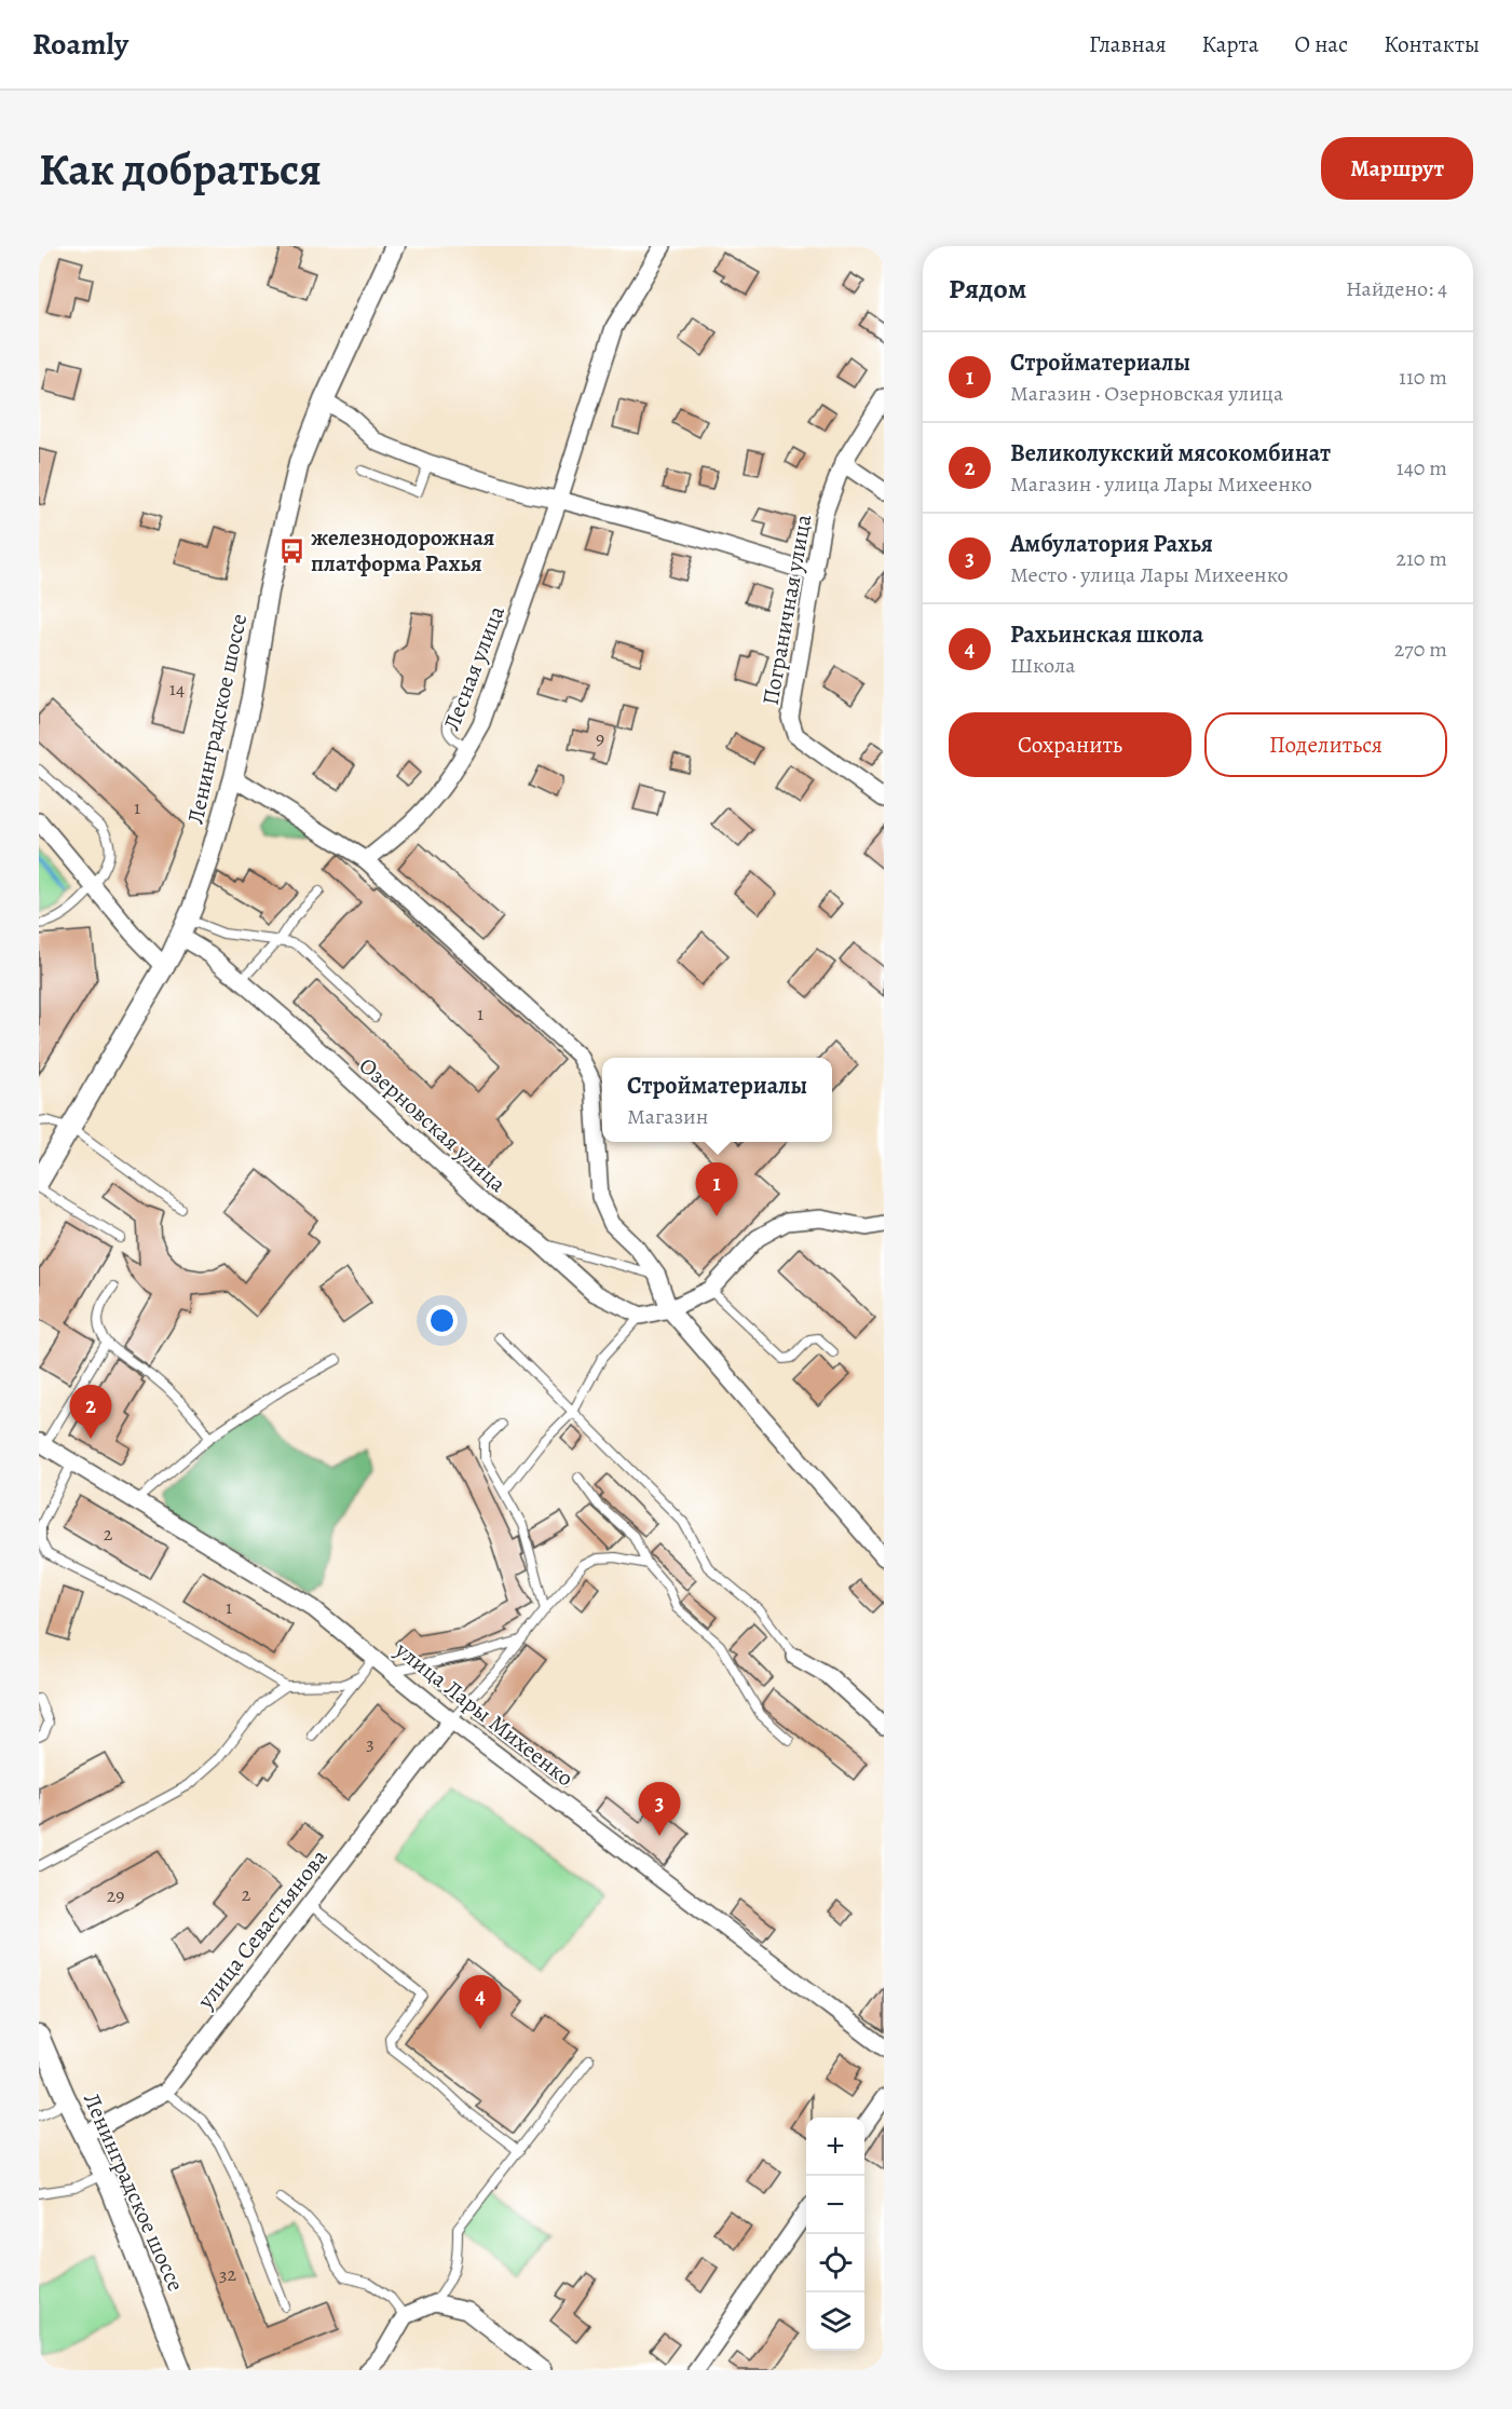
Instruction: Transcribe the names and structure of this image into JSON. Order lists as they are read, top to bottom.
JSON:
{
  "streets": {
    "street": [
      "Пограничная улица",
      "Лесная улица",
      "Ленинградское шоссе",
      "Озерновская улица",
      "улица Лары Михеенко",
      "улица Севастьянова"
    ]
  },
  "crossings": [
    ["Ленинградское шоссе", "Озерновская улица"],
    ["Ленинградское шоссе", "улица Севастьянова"],
    ["улица Лары Михеенко", "улица Севастьянова"]
  ],
  "places": {
    "bus stop": ["железнодорожная платформа Рахья"]
  },
  "house_numbers": [
    "14",
    "9",
    "1",
    "1",
    "2",
    "1",
    "3",
    "2",
    "29",
    "32"
  ],
  "page": {
    "header": "Roamly",
    "nav": [
      "Главная",
      "Карта",
      "О нас",
      "Контакты"
    ],
    "buttons": [
      "Маршрут",
      ["Сохранить", "Поделиться"]
    ],
    "title": "Как добраться",
    "heading": ["Рядом", "Найдено: 4"],
    "list": [
      {
        "mark": "1",
        "name": "Стройматериалы",
        "note": "Магазин · Озерновская улица",
        "value": "110 m"
      },
      {
        "mark": "2",
        "name": "Великолукский мясокомбинат",
        "note": "Магазин · улица Лары Михеенко",
        "value": "140 m"
      },
      {
        "mark": "3",
        "name": "Амбулатория Рахья",
        "note": "Место · улица Лары Михеенко",
        "value": "210 m"
      },
      {
        "mark": "4",
        "name": "Рахьинская школа",
        "note": "Школа",
        "value": "270 m"
      }
    ],
    "popup": ["Стройматериалы", "Магазин"],
    "pins": [
      "1",
      "2",
      "3",
      "4"
    ],
    "map_buttons": ["+", "−"]
  }
}
